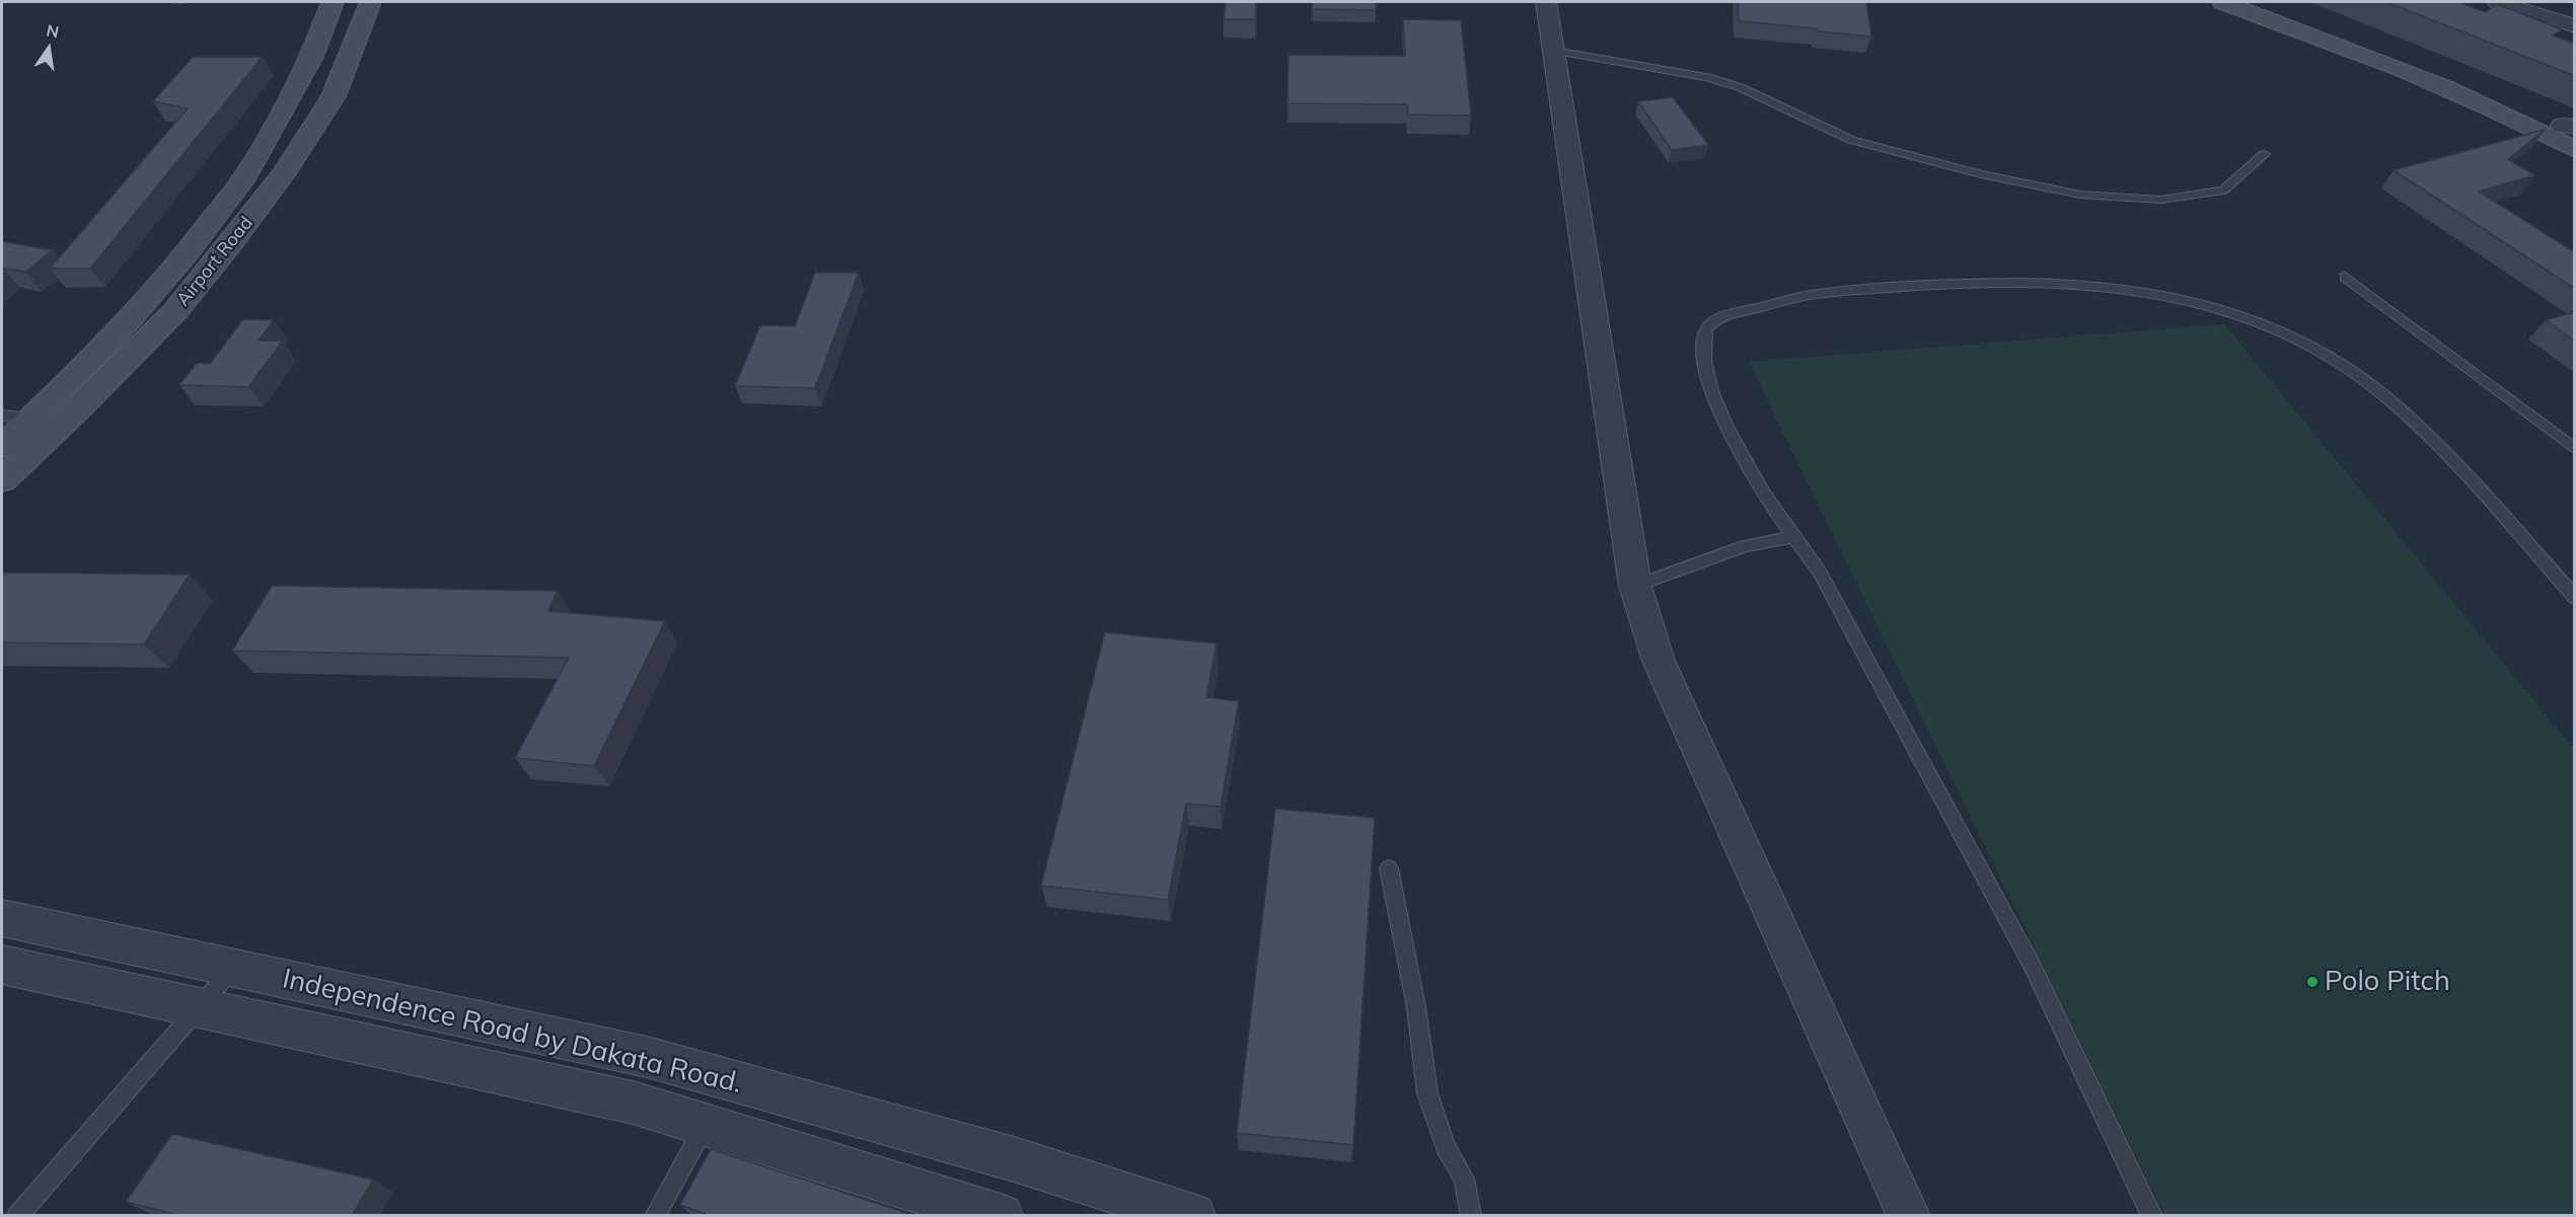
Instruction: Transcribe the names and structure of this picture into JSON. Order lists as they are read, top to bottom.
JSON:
{
  "streets": {
    "main road": ["Airport Road"],
    "street": ["Independence Road by Dakata Road."]
  },
  "places": ["Polo Pitch"],
  "north": "top"
}
